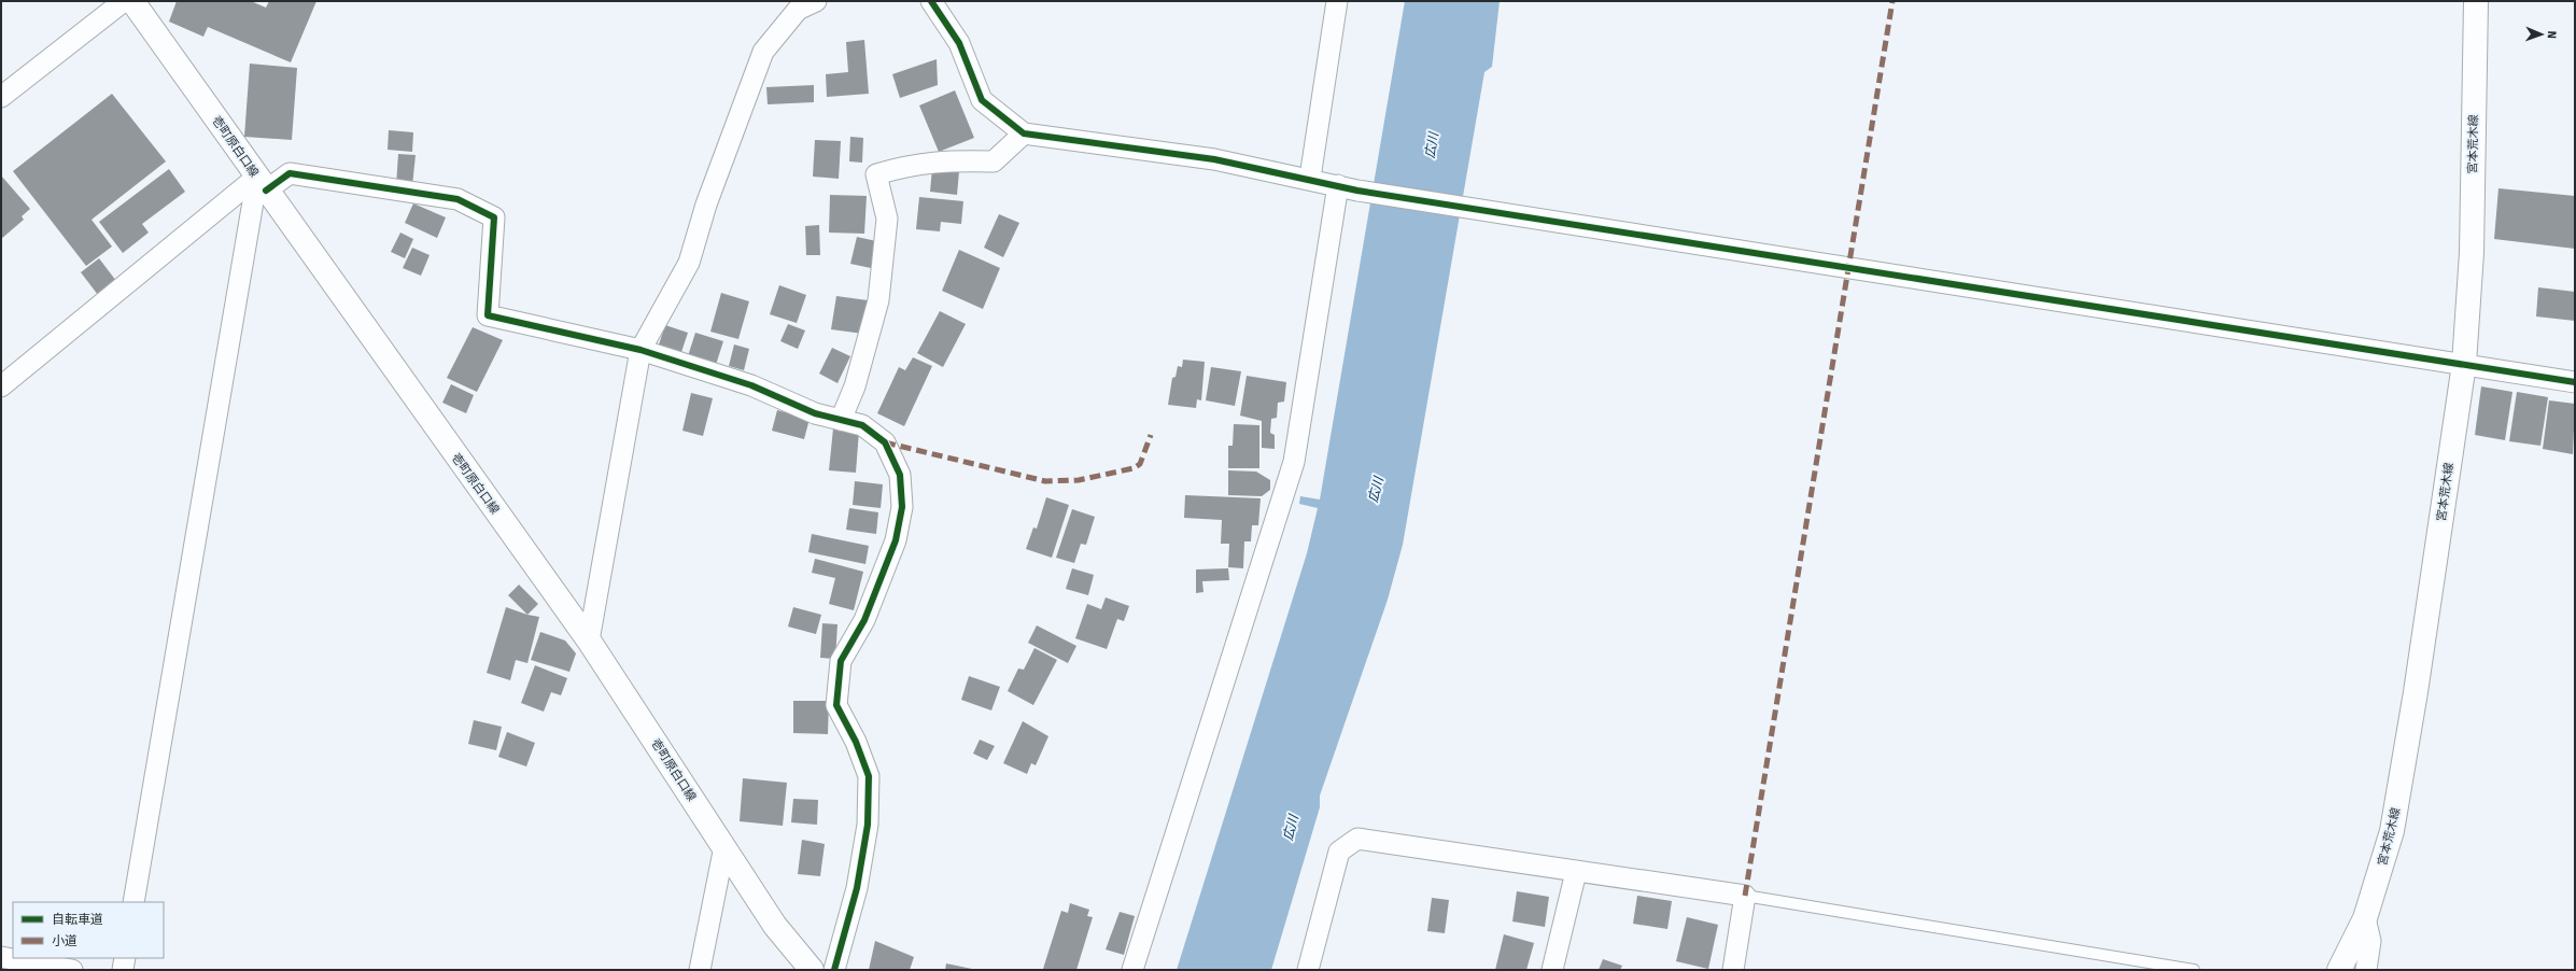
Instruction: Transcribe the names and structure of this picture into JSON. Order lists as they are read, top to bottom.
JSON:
{
  "streets": {
    "main road": ["宮本荒木線", "壱町原白口線"]
  },
  "water": ["広川"],
  "legend": ["自転車道", "小道"],
  "north": "right"
}
